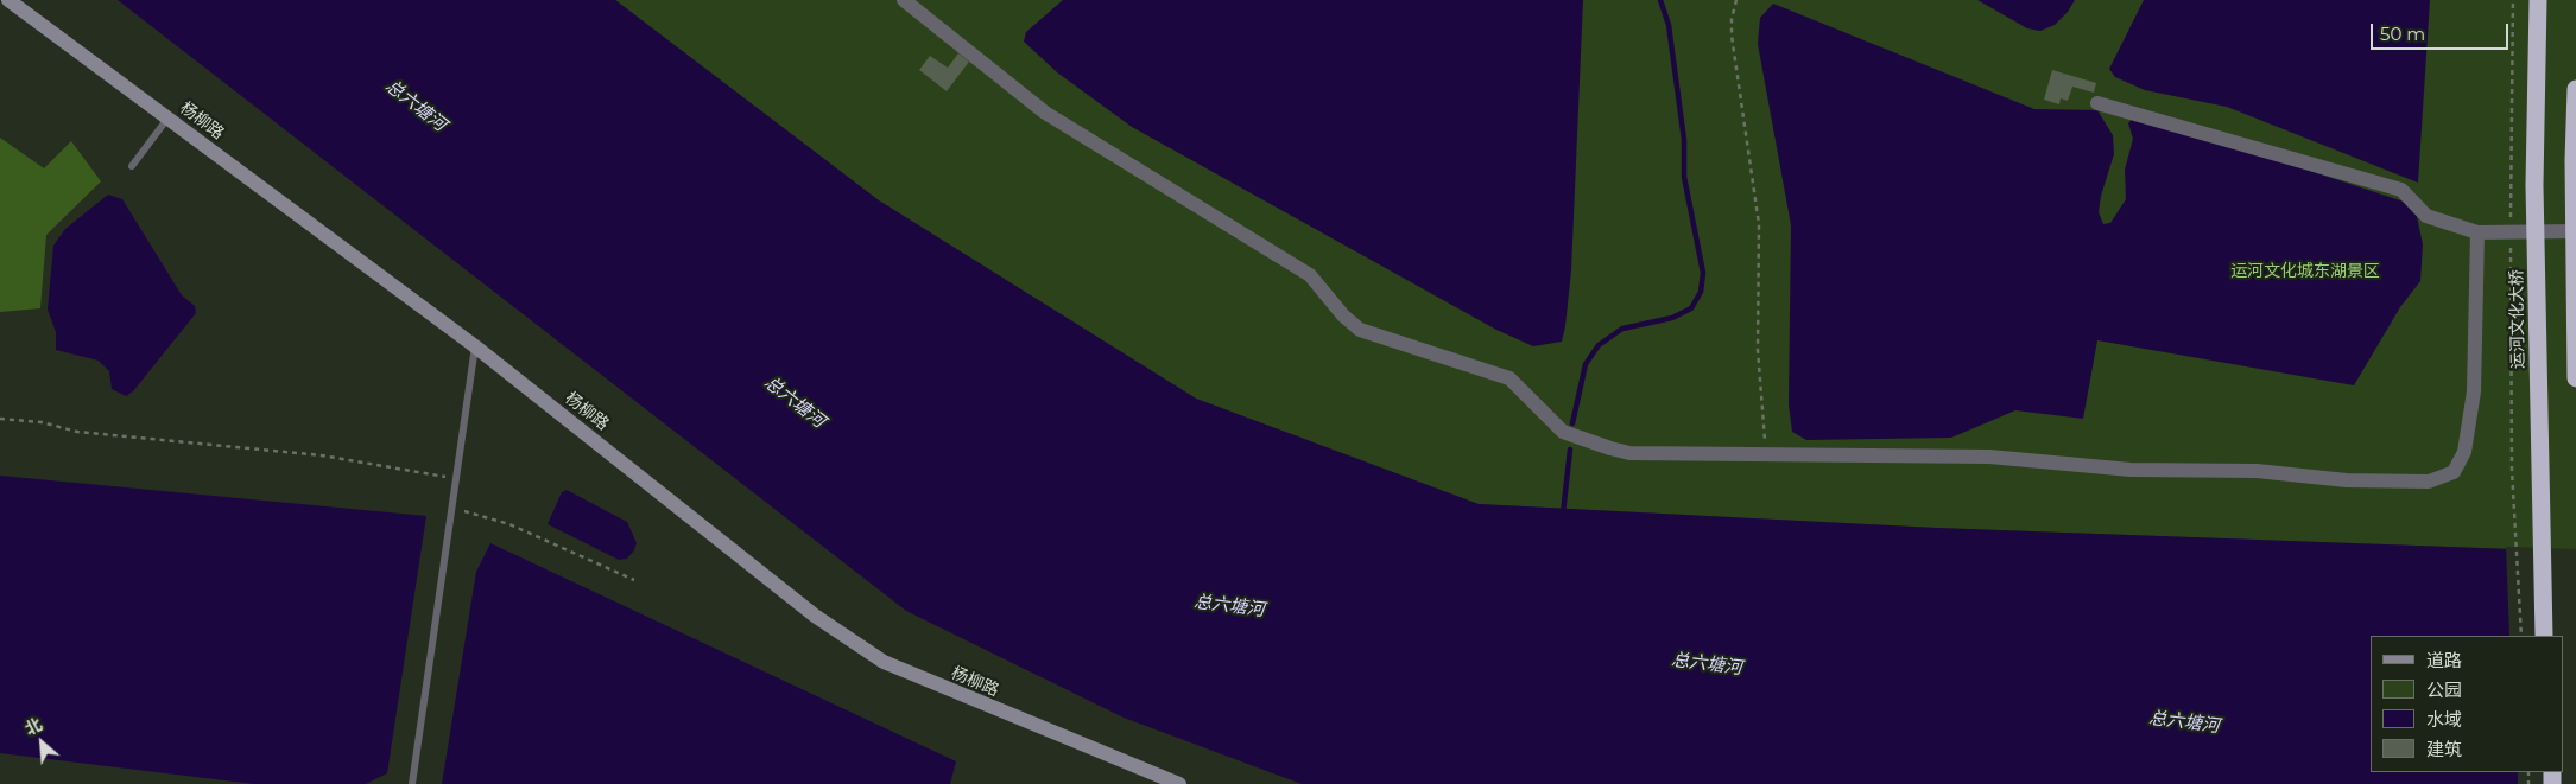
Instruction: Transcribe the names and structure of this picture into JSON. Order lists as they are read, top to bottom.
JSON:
{
  "streets": {
    "highway": ["运河文化大桥"],
    "street": ["杨柳路"]
  },
  "water": ["总六塘河"],
  "parks": ["运河文化城东湖景区"],
  "legend": [
    "道路",
    "公园",
    "水域",
    "建筑"
  ],
  "scale_bar": "50 m",
  "north": "top left"
}
